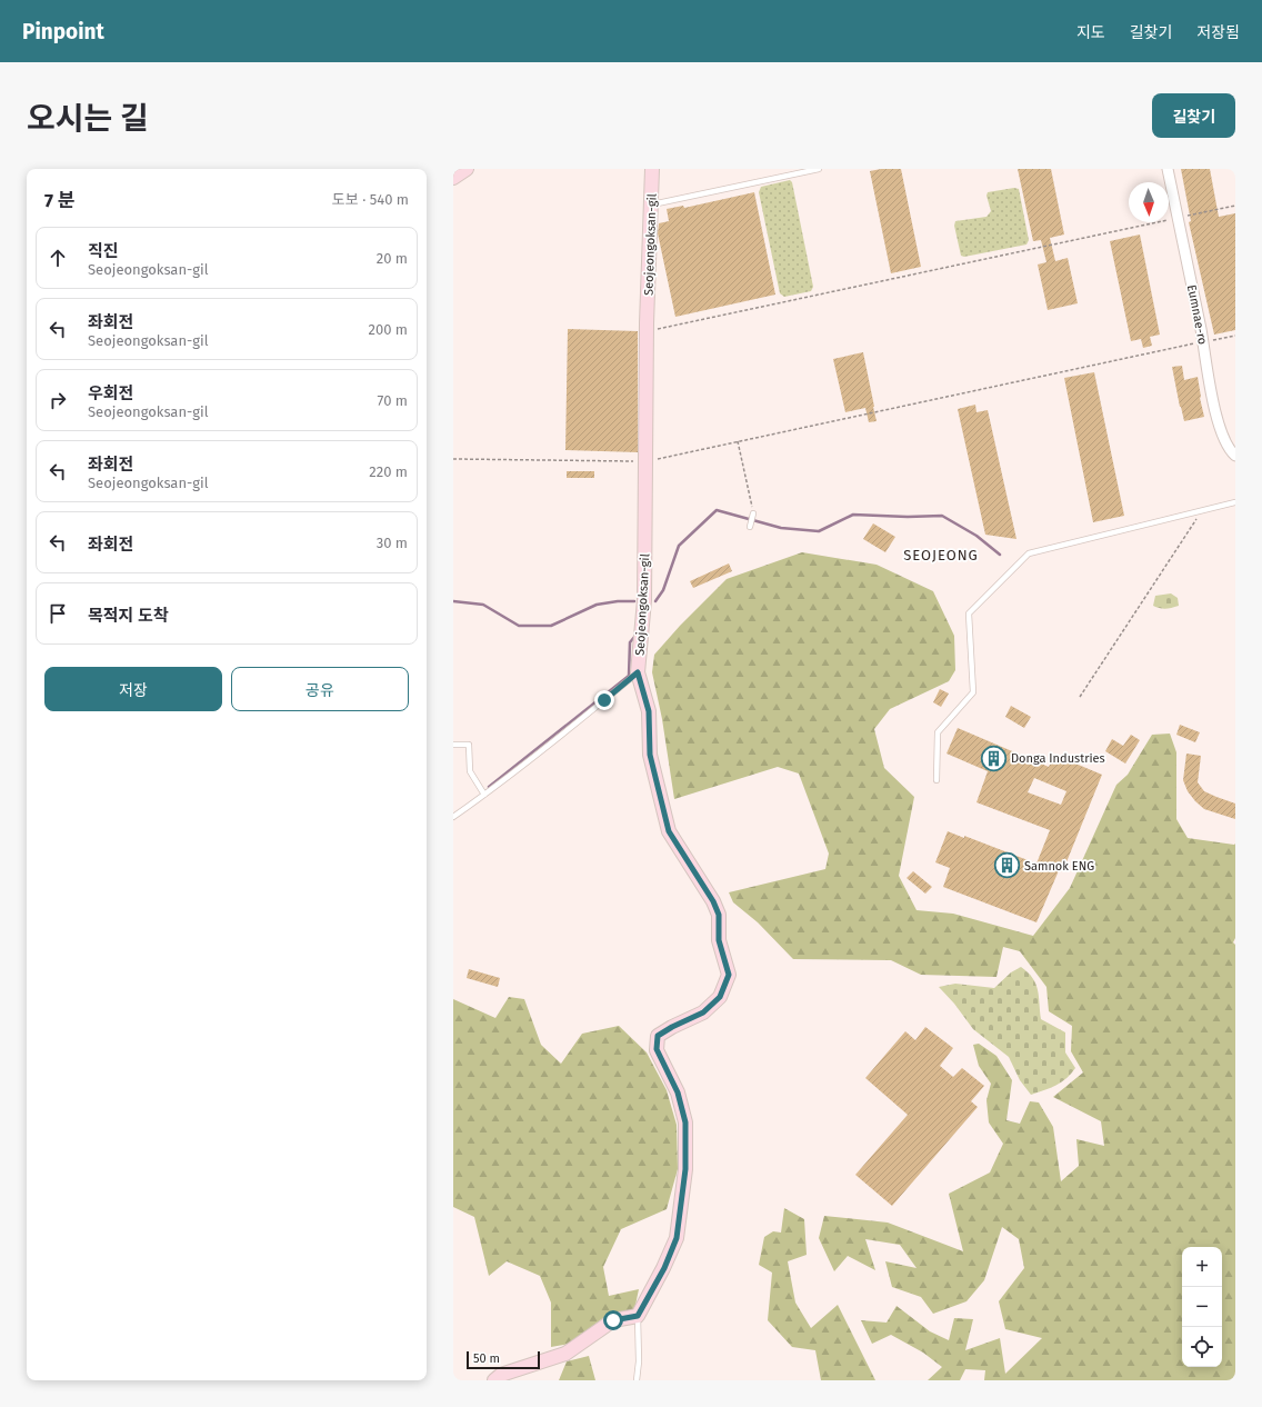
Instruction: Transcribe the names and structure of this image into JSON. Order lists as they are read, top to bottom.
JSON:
{
  "streets": {
    "street": ["Seojeongoksan-gil", "Eumnae-ro"]
  },
  "districts": ["SEOJEONG"],
  "places": {
    "building": ["Donga Industries", "Samnok ENG"]
  },
  "scale_bar": "50 m",
  "north": "bottom",
  "page": {
    "header": "Pinpoint",
    "nav": ["지도", "길찾기", "저장됨"],
    "title": "오시는 길",
    "buttons": [
      "길찾기",
      ["저장", "공유"]
    ],
    "heading": ["7 분", "도보 · 540 m"],
    "list": [
      ["직진", "Seojeongoksan-gil", "20 m"],
      ["좌회전", "Seojeongoksan-gil", "200 m"],
      ["우회전", "Seojeongoksan-gil", "70 m"],
      ["좌회전", "Seojeongoksan-gil", "220 m"],
      ["좌회전", "30 m"],
      "목적지 도착"
    ],
    "map_buttons": ["+", "−"],
    "scale": "50 m"
  }
}
